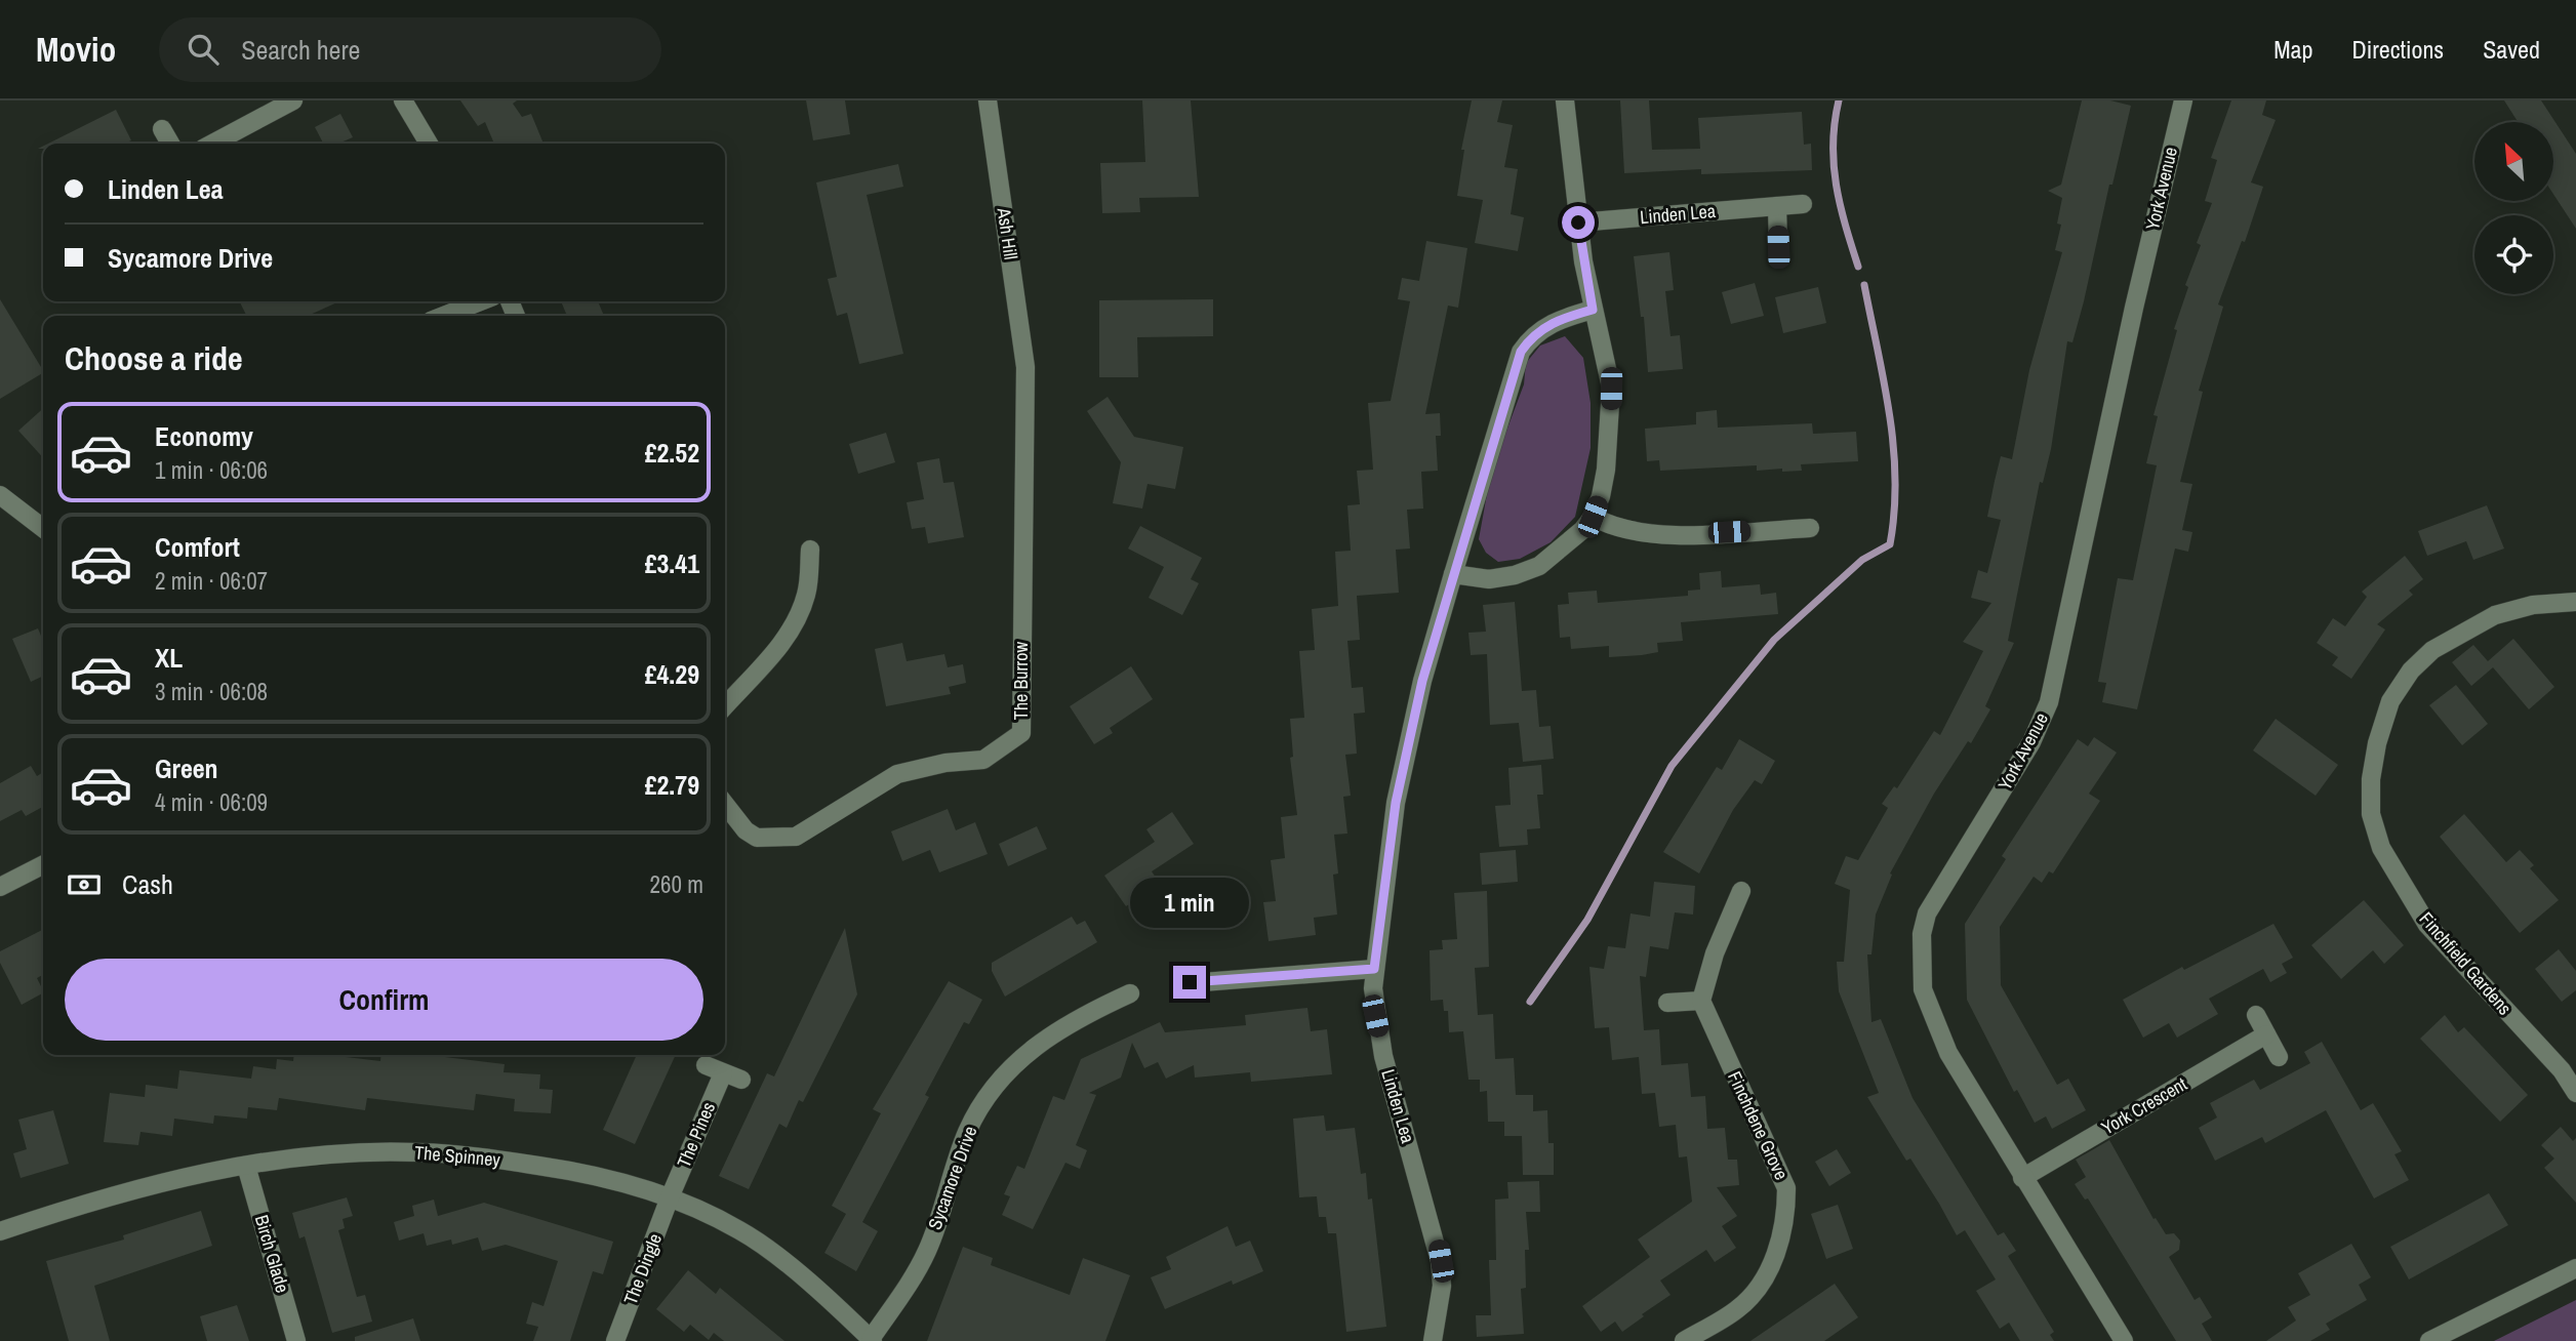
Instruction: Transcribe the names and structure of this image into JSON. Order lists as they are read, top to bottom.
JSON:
{
  "streets": {
    "street": [
      "York Avenue",
      "Linden Lea",
      "Ash Hill",
      "The Burrow",
      "Finchfield Gardens",
      "York Crescent",
      "Finchdene Grove",
      "The Pines",
      "The Spinney",
      "Sycamore Drive",
      "Birch Glade",
      "The Dingle"
    ]
  },
  "crossings": [
    ["York Avenue", "York Crescent"],
    ["Ash Hill", "The Burrow"],
    ["The Pines", "The Spinney"],
    ["The Pines", "The Dingle"],
    ["The Spinney", "Sycamore Drive"],
    ["The Spinney", "Birch Glade"],
    ["The Spinney", "The Dingle"]
  ],
  "north": "top left",
  "page": {
    "header": "Movio",
    "search": "Search here",
    "nav": ["Map", "Directions", "Saved"],
    "banner": ["Linden Lea", "Sycamore Drive"],
    "heading": "Choose a ride",
    "list": [
      {
        "name": "Economy",
        "note": "1 min · 06:06",
        "value": "£2.52"
      },
      {
        "name": "Comfort",
        "note": "2 min · 06:07",
        "value": "£3.41"
      },
      {
        "name": "XL",
        "note": "3 min · 06:08",
        "value": "£4.29"
      },
      {
        "name": "Green",
        "note": "4 min · 06:09",
        "value": "£2.79"
      }
    ],
    "pay": ["Cash", "260 m"],
    "bubble": "1 min",
    "buttons": "Confirm"
  }
}
